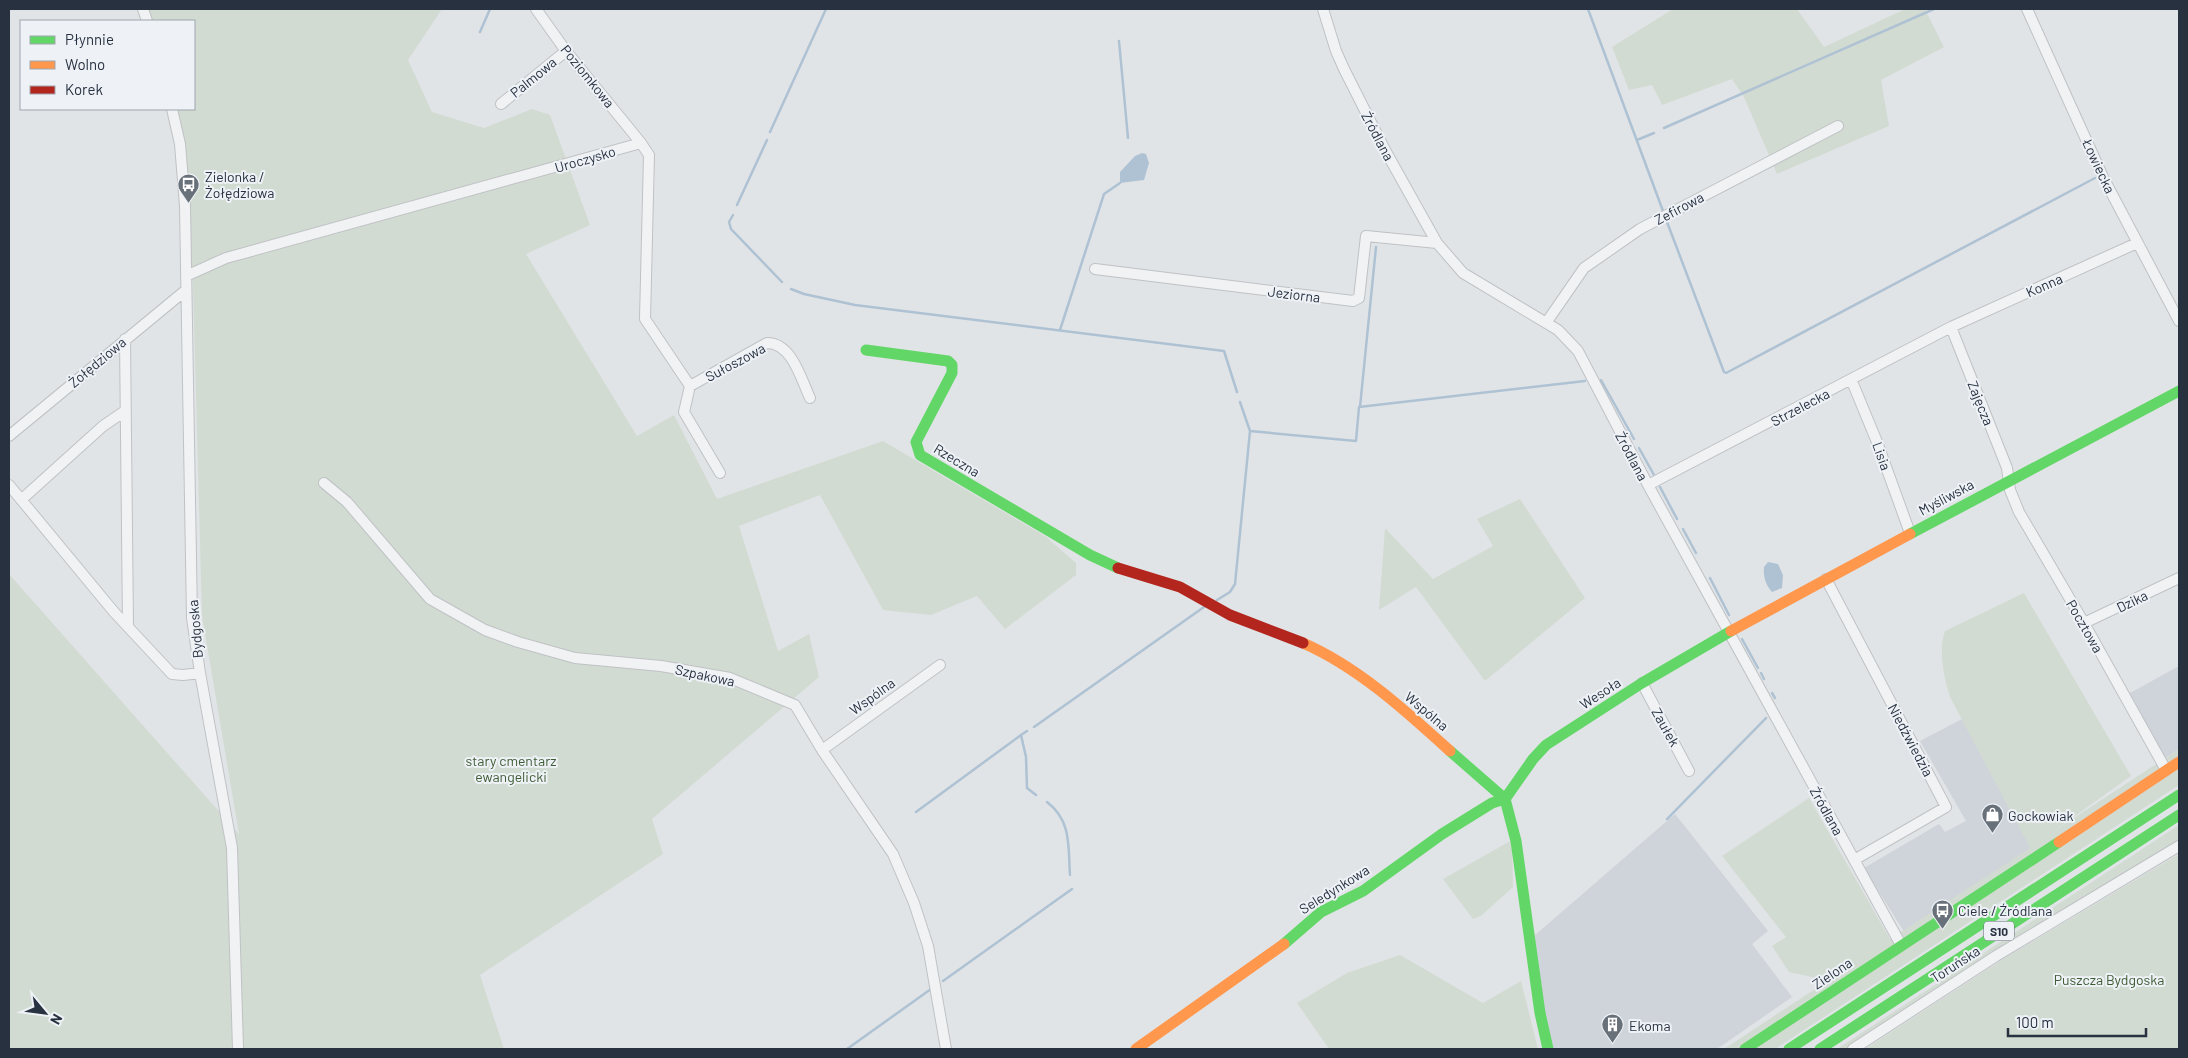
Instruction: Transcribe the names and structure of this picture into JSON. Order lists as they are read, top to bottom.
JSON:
{
  "streets": {
    "main road": [
      "Rzeczna",
      "Myśliwska",
      "Wesoła",
      "Wspólna",
      "Seledynkowa",
      "S10",
      "Zielona"
    ],
    "street": [
      "Poziomkowa",
      "Palmowa",
      "Źródlana",
      "Uroczysko",
      "Łowiecka",
      "Zefirowa",
      "Konna",
      "Jeziorna",
      "Żołędziowa",
      "Sułoszowa",
      "Zajęcza",
      "Strzelecka",
      "Lisia",
      "Dzika",
      "Pocztowa",
      "Bydgoska",
      "Szpakowa",
      "Zaułek",
      "Niedźwiedzia",
      "Toruńska"
    ]
  },
  "crossings": [
    ["Poziomkowa", "Palmowa"],
    ["Poziomkowa", "Uroczysko"],
    ["Źródlana", "Zefirowa"],
    ["Źródlana", "Jeziorna"],
    ["Źródlana", "Strzelecka"],
    ["Źródlana", "Myśliwska"],
    ["Źródlana", "Wesoła"],
    ["Źródlana", "Niedźwiedzia"],
    ["Źródlana", "Zielona"],
    ["Uroczysko", "Bydgoska"],
    ["Łowiecka", "Konna"],
    ["Konna", "Zajęcza"],
    ["Konna", "Strzelecka"],
    ["Żołędziowa", "Bydgoska"],
    ["Zajęcza", "Strzelecka"],
    ["Zajęcza", "Myśliwska"],
    ["Zajęcza", "Pocztowa"],
    ["Strzelecka", "Lisia"],
    ["Lisia", "Myśliwska"],
    ["Rzeczna", "Wspólna"],
    ["Myśliwska", "Pocztowa"],
    ["Myśliwska", "Wesoła"],
    ["Myśliwska", "Niedźwiedzia"],
    ["Dzika", "Pocztowa"],
    ["Pocztowa", "Zielona"],
    ["Szpakowa", "Wspólna"],
    ["Wesoła", "Wspólna"],
    ["Wesoła", "Zaułek"],
    ["Wesoła", "Seledynkowa"],
    ["Wspólna", "Seledynkowa"]
  ],
  "parks": ["stary cmentarz ewangelicki", "Puszcza Bydgoska"],
  "places": {
    "bus stop": ["Zielonka / Żołędziowa", "Ciele / Źródlana"],
    "shop": ["Gockowiak"],
    "building": ["Ekoma"]
  },
  "legend": ["Płynnie", "Wolno", "Korek"],
  "scale_bar": "100 m",
  "north": "bottom right"
}
